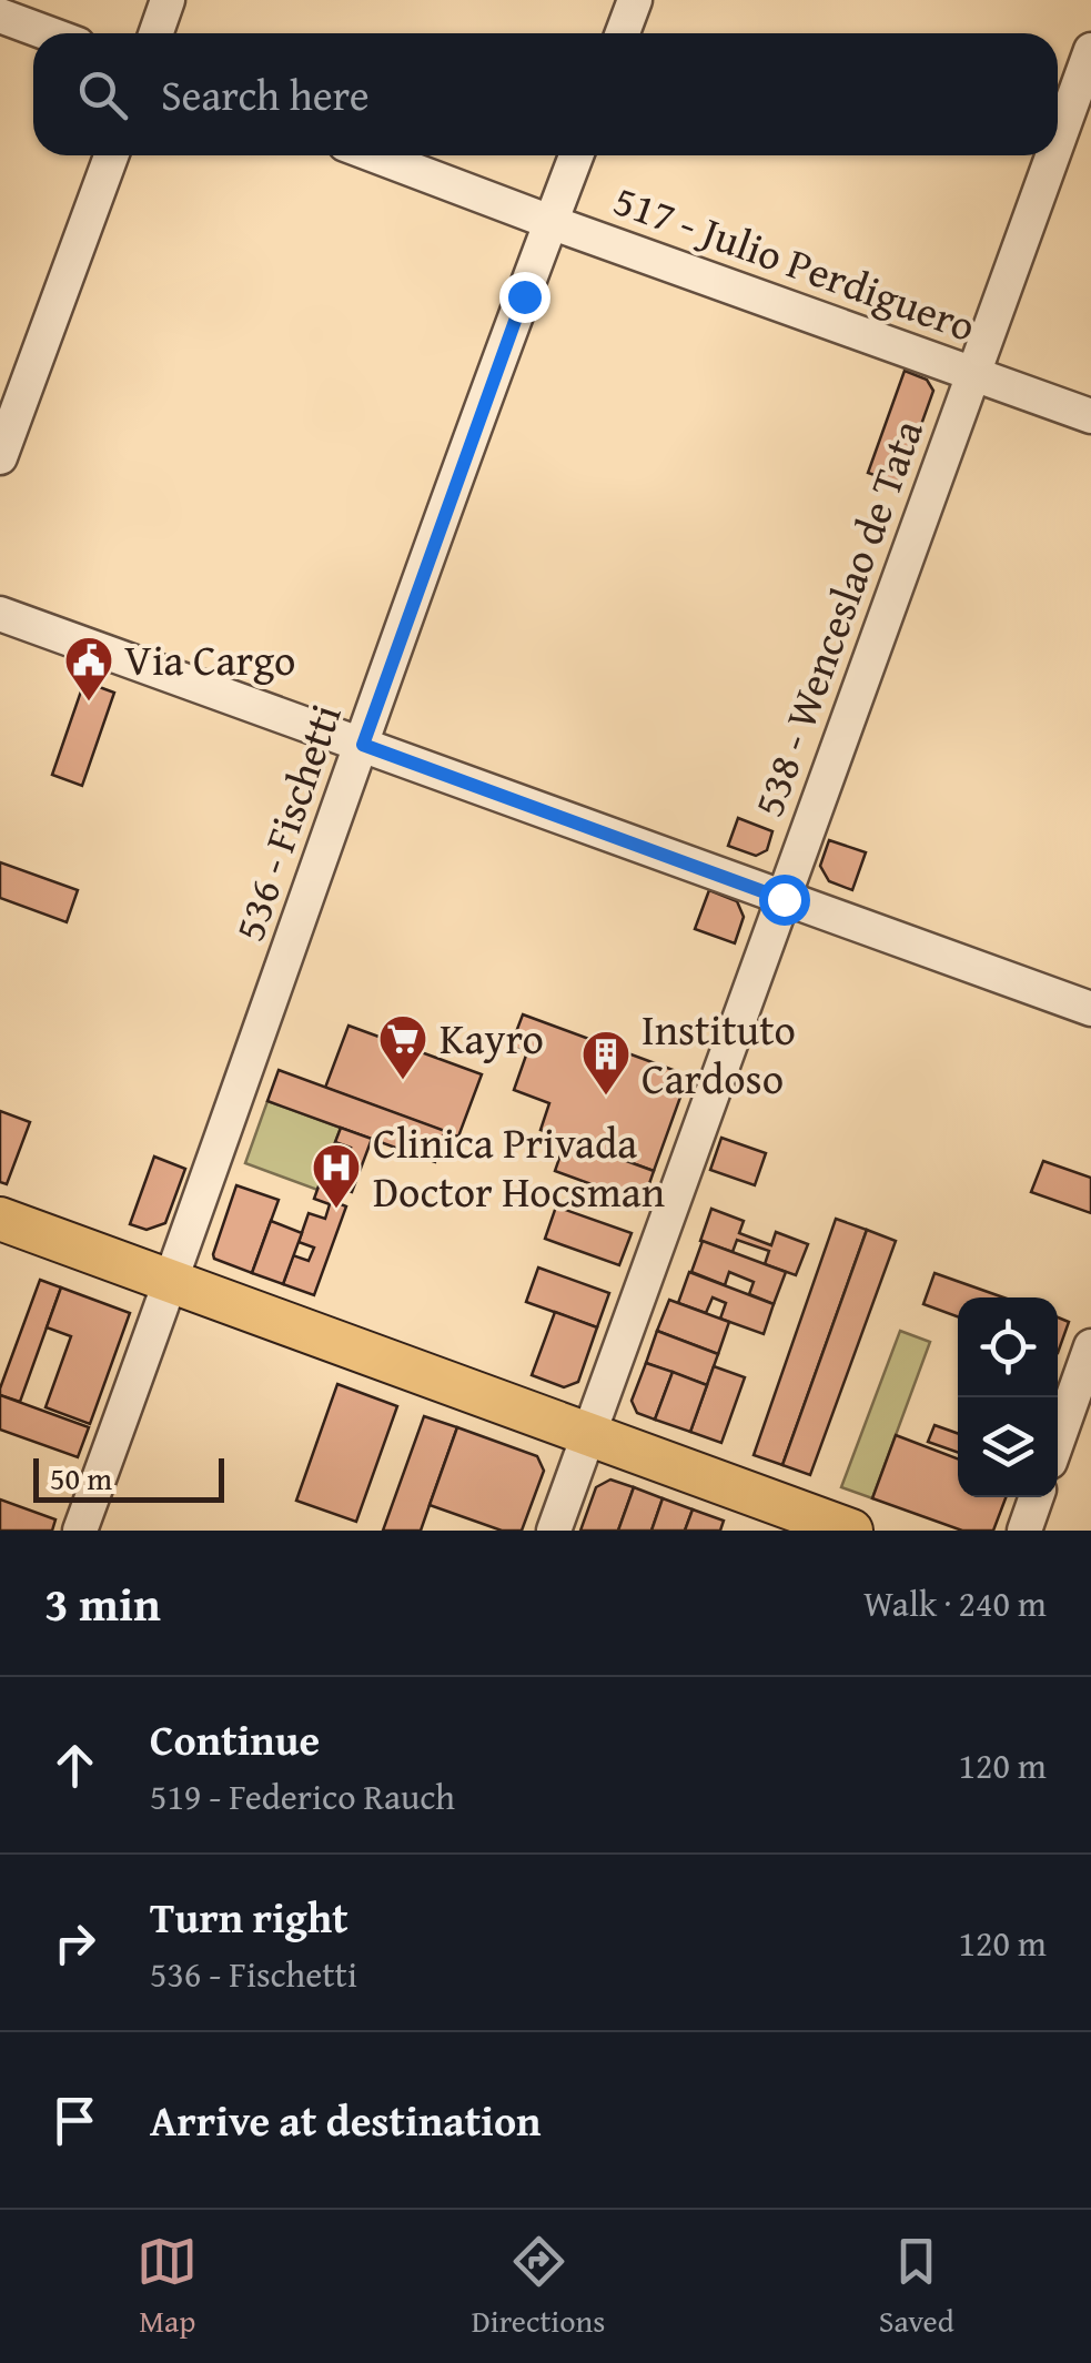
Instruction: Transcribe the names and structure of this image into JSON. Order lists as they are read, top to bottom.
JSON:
{
  "streets": {
    "street": ["517 - Julio Perdiguero", "538 - Wenceslao de Tata", "536 - Fischetti"]
  },
  "crossings": [
    ["517 - Julio Perdiguero", "538 - Wenceslao de Tata"],
    ["517 - Julio Perdiguero", "536 - Fischetti"]
  ],
  "places": {
    "public building": ["Via Cargo"],
    "supermarket": ["Kayro"],
    "building": ["Instituto Cardoso"],
    "hospital": ["Clinica Privada Doctor Hocsman"]
  },
  "scale_bar": "50 m",
  "page": {
    "search": "Search here",
    "scale": "50 m",
    "heading": ["3 min", "Walk · 240 m"],
    "list": [
      ["Continue", "519 - Federico Rauch", "120 m"],
      ["Turn right", "536 - Fischetti", "120 m"],
      "Arrive at destination"
    ],
    "nav": ["Map", "Directions", "Saved"]
  }
}
